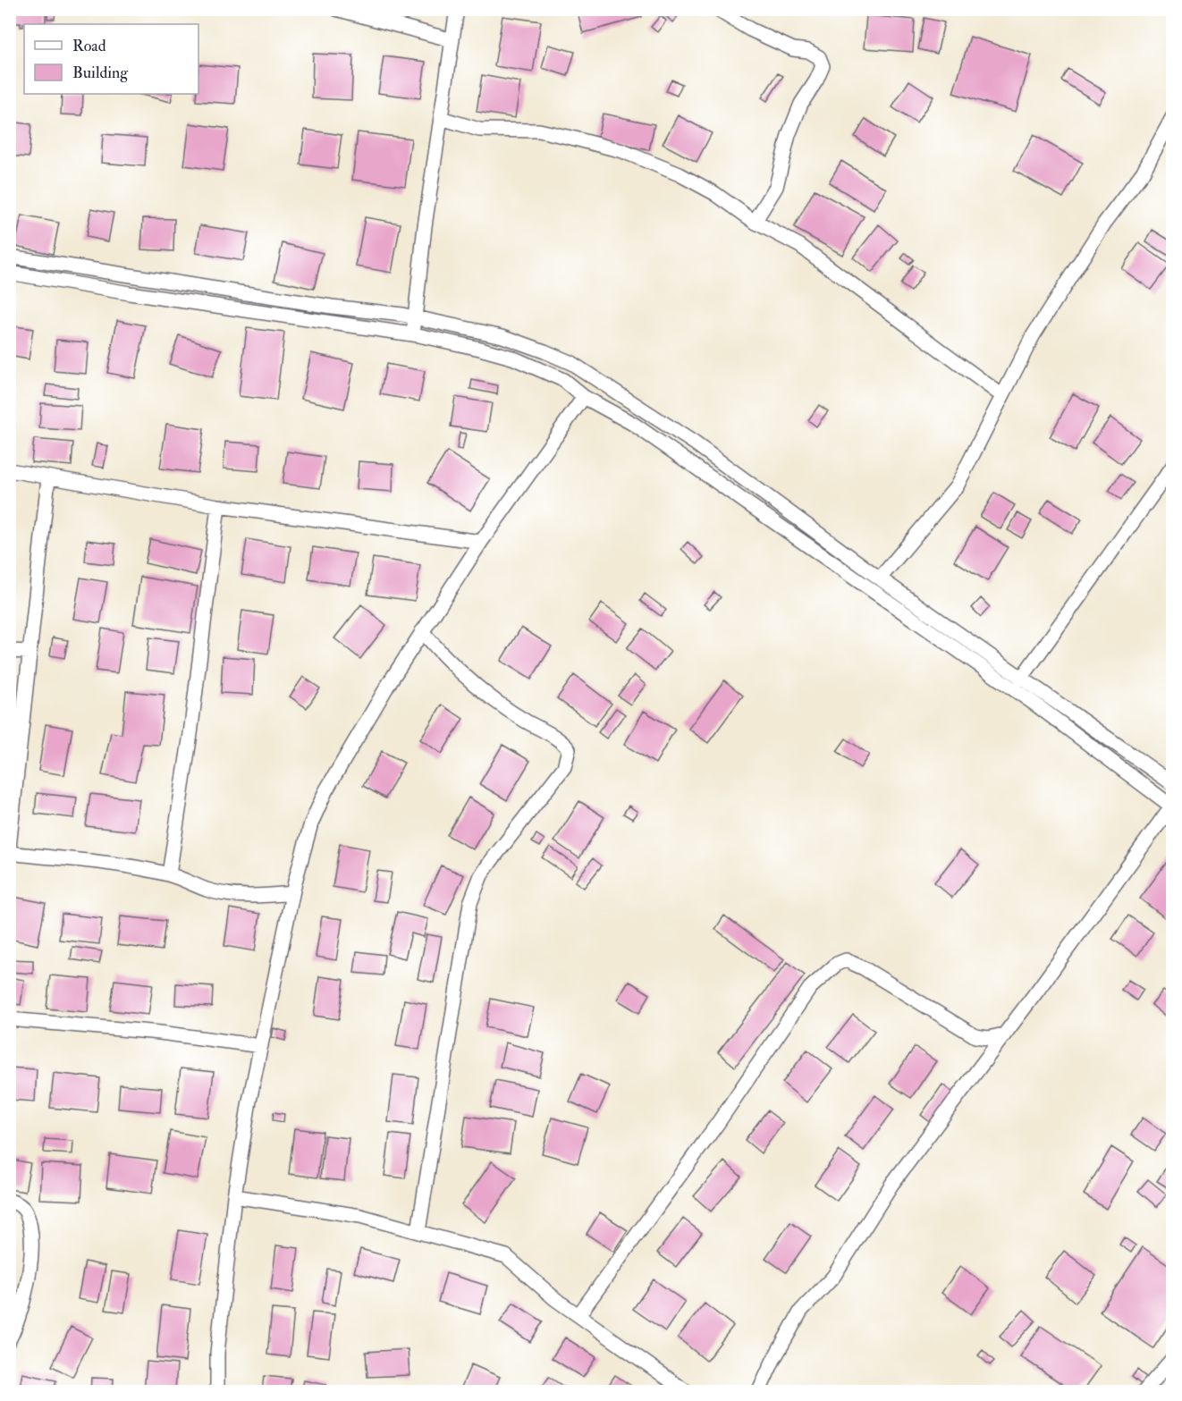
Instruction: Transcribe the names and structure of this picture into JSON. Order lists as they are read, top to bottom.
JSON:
{
  "legend": ["Road", "Building"]
}
